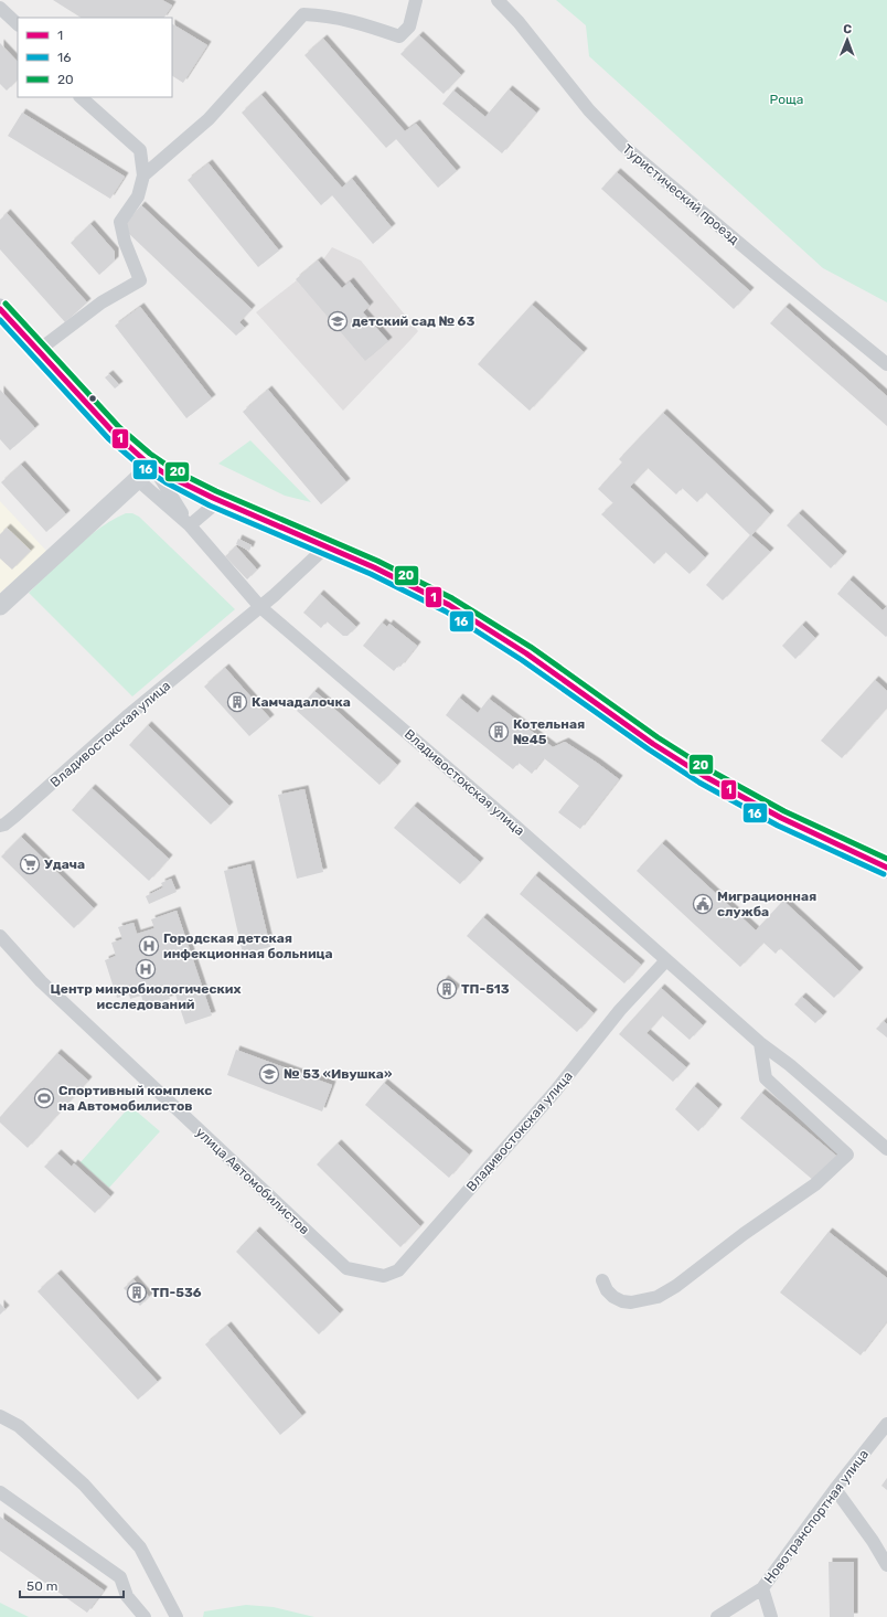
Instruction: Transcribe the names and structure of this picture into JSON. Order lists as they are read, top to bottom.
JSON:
{
  "streets": {
    "street": [
      "Туристический проезд",
      "Владивостокская улица",
      "улица Автомобилистов",
      "Новотранспортная улица"
    ]
  },
  "crossings": [
    ["Владивостокская улица", "улица Автомобилистов"]
  ],
  "parks": ["Роща"],
  "places": {
    "school or university": ["детский сад № 63", "№ 53 «Ивушка»"],
    "building": [
      "Камчадалочка",
      "Котельная №45",
      "ТП-513",
      "ТП-536"
    ],
    "supermarket": ["Удача"],
    "public building": ["Миграционная служба"],
    "hospital": ["Городская детская инфекционная больница", "Центр микробиологических исследований"],
    "sports": ["Спортивный комплекс на Автомобилистов"]
  },
  "lines": ["transit line 20", "transit line 1", "transit line 16"],
  "legend": ["1", "16", "20"],
  "scale_bar": "50 m",
  "north": "top"
}
